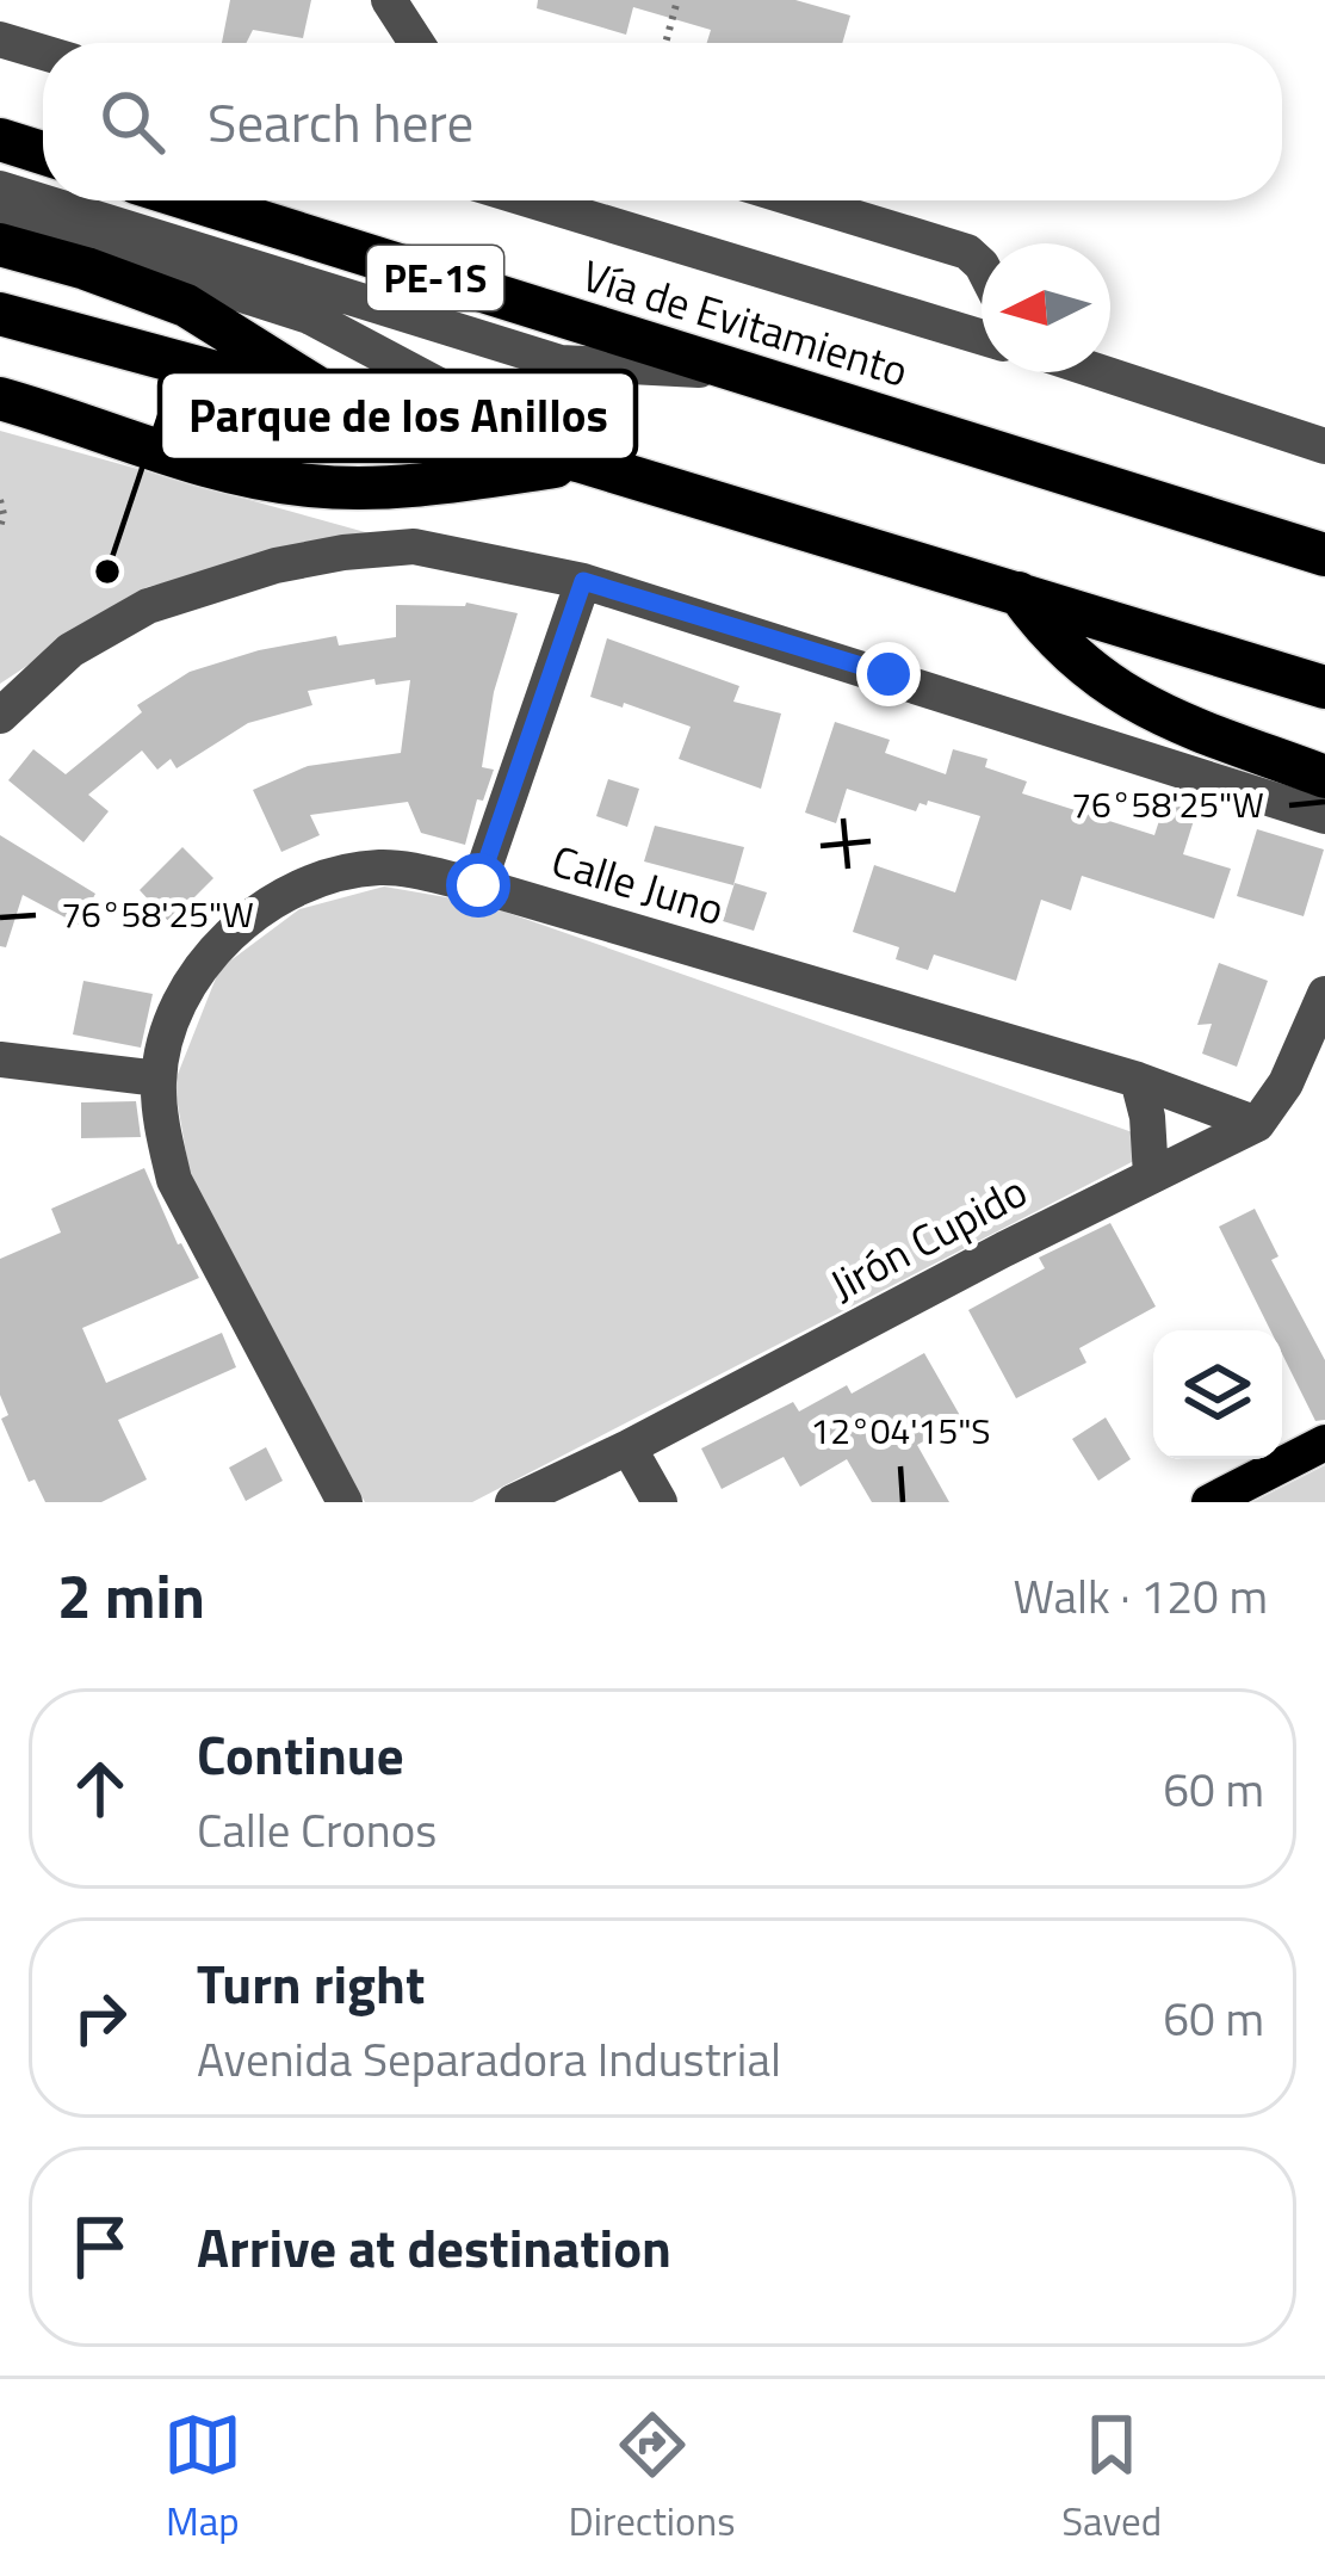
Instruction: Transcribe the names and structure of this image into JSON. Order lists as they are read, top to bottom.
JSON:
{
  "streets": {
    "highway": ["PE-1S", "Vía de Evitamiento"],
    "street": ["Calle Juno", "Jirón Cupido"]
  },
  "crossings": [
    ["Calle Juno", "Jirón Cupido"]
  ],
  "places": ["Parque de los Anillos"],
  "north": "left",
  "page": {
    "search": "Search here",
    "heading": ["2 min", "Walk · 120 m"],
    "list": [
      ["Continue", "Calle Cronos", "60 m"],
      ["Turn right", "Avenida Separadora Industrial", "60 m"],
      "Arrive at destination"
    ],
    "nav": ["Map", "Directions", "Saved"]
  },
  "coordinates": ["76°58'25\"W", "12°04'15\"S"]
}
